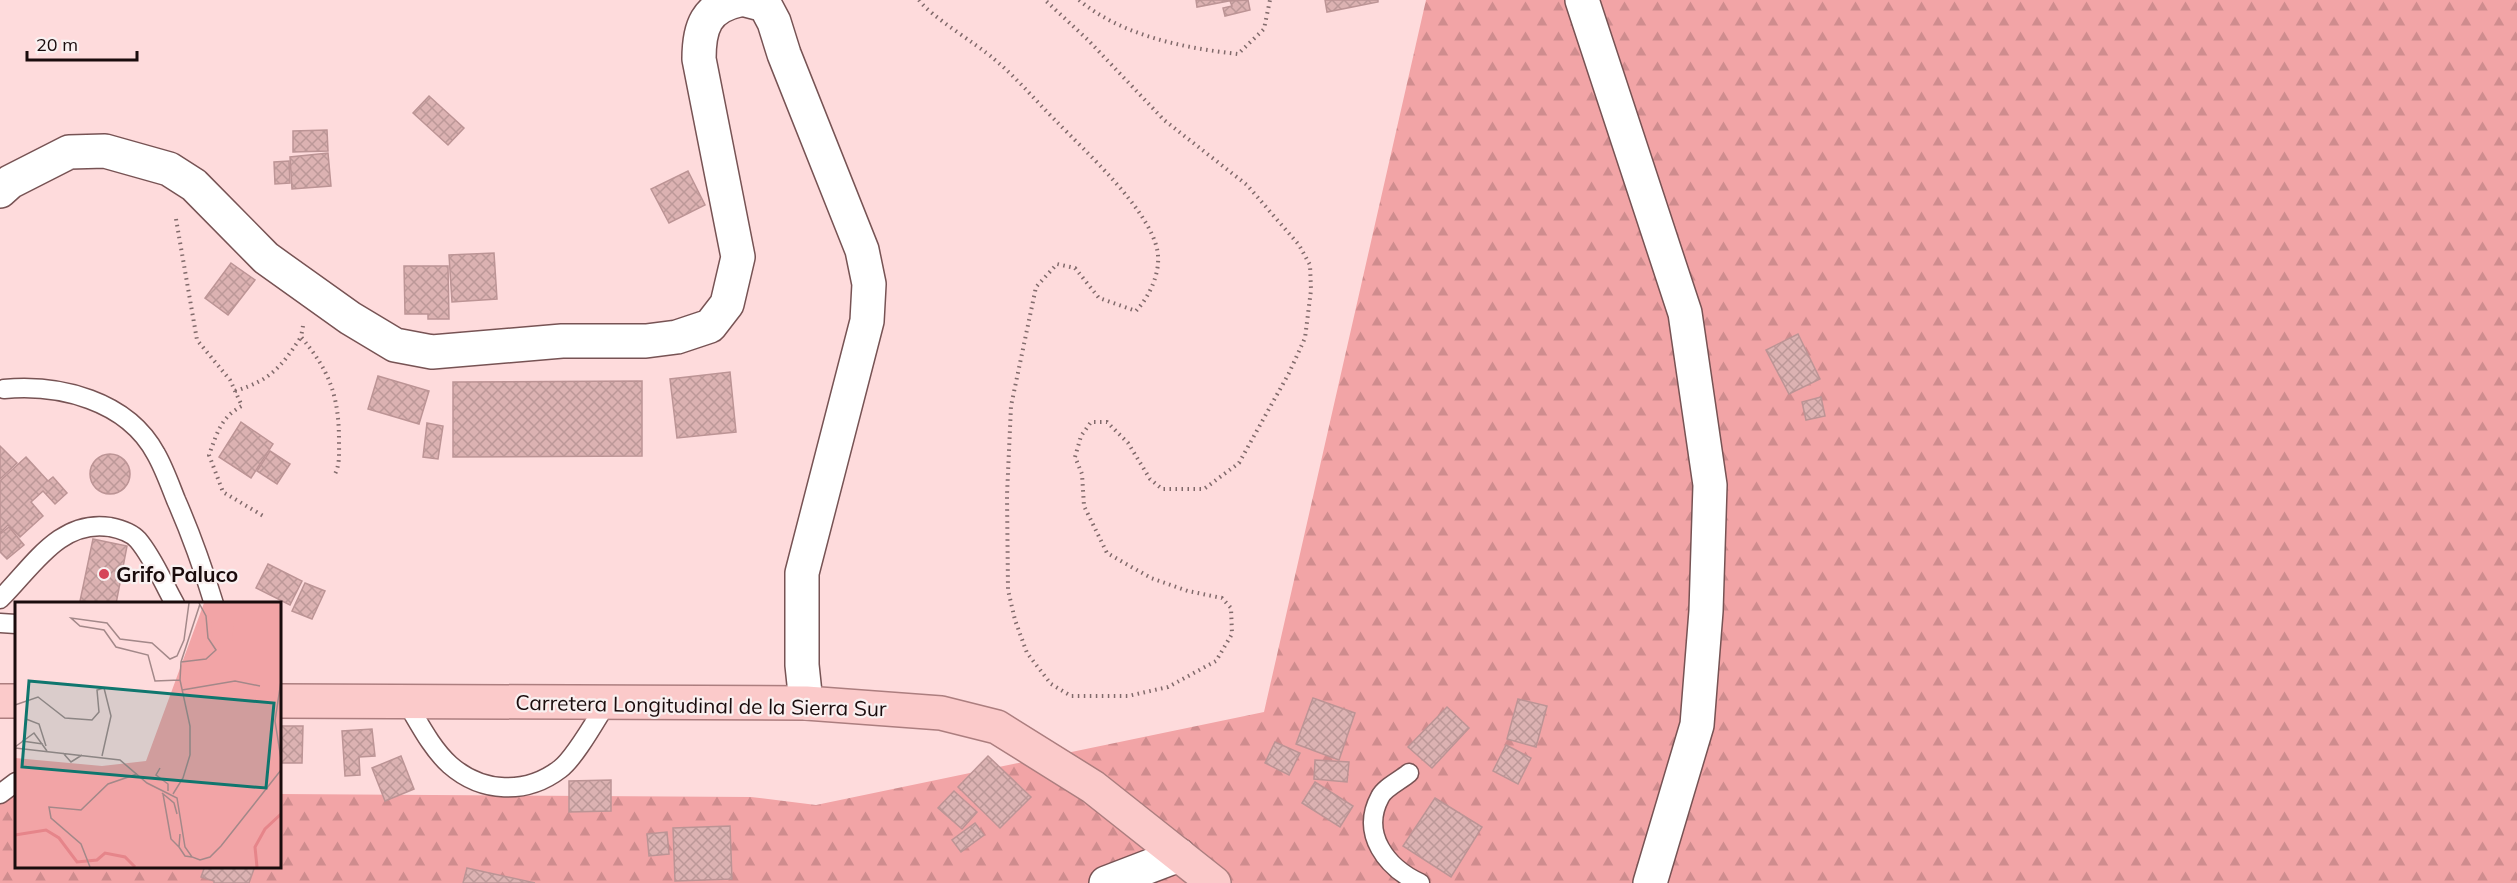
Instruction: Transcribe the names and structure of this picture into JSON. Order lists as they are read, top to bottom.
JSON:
{
  "streets": {
    "highway": ["Carretera Longitudinal de la Sierra Sur"]
  },
  "places": ["Grifo Paluco"],
  "scale_bar": "20 m"
}
